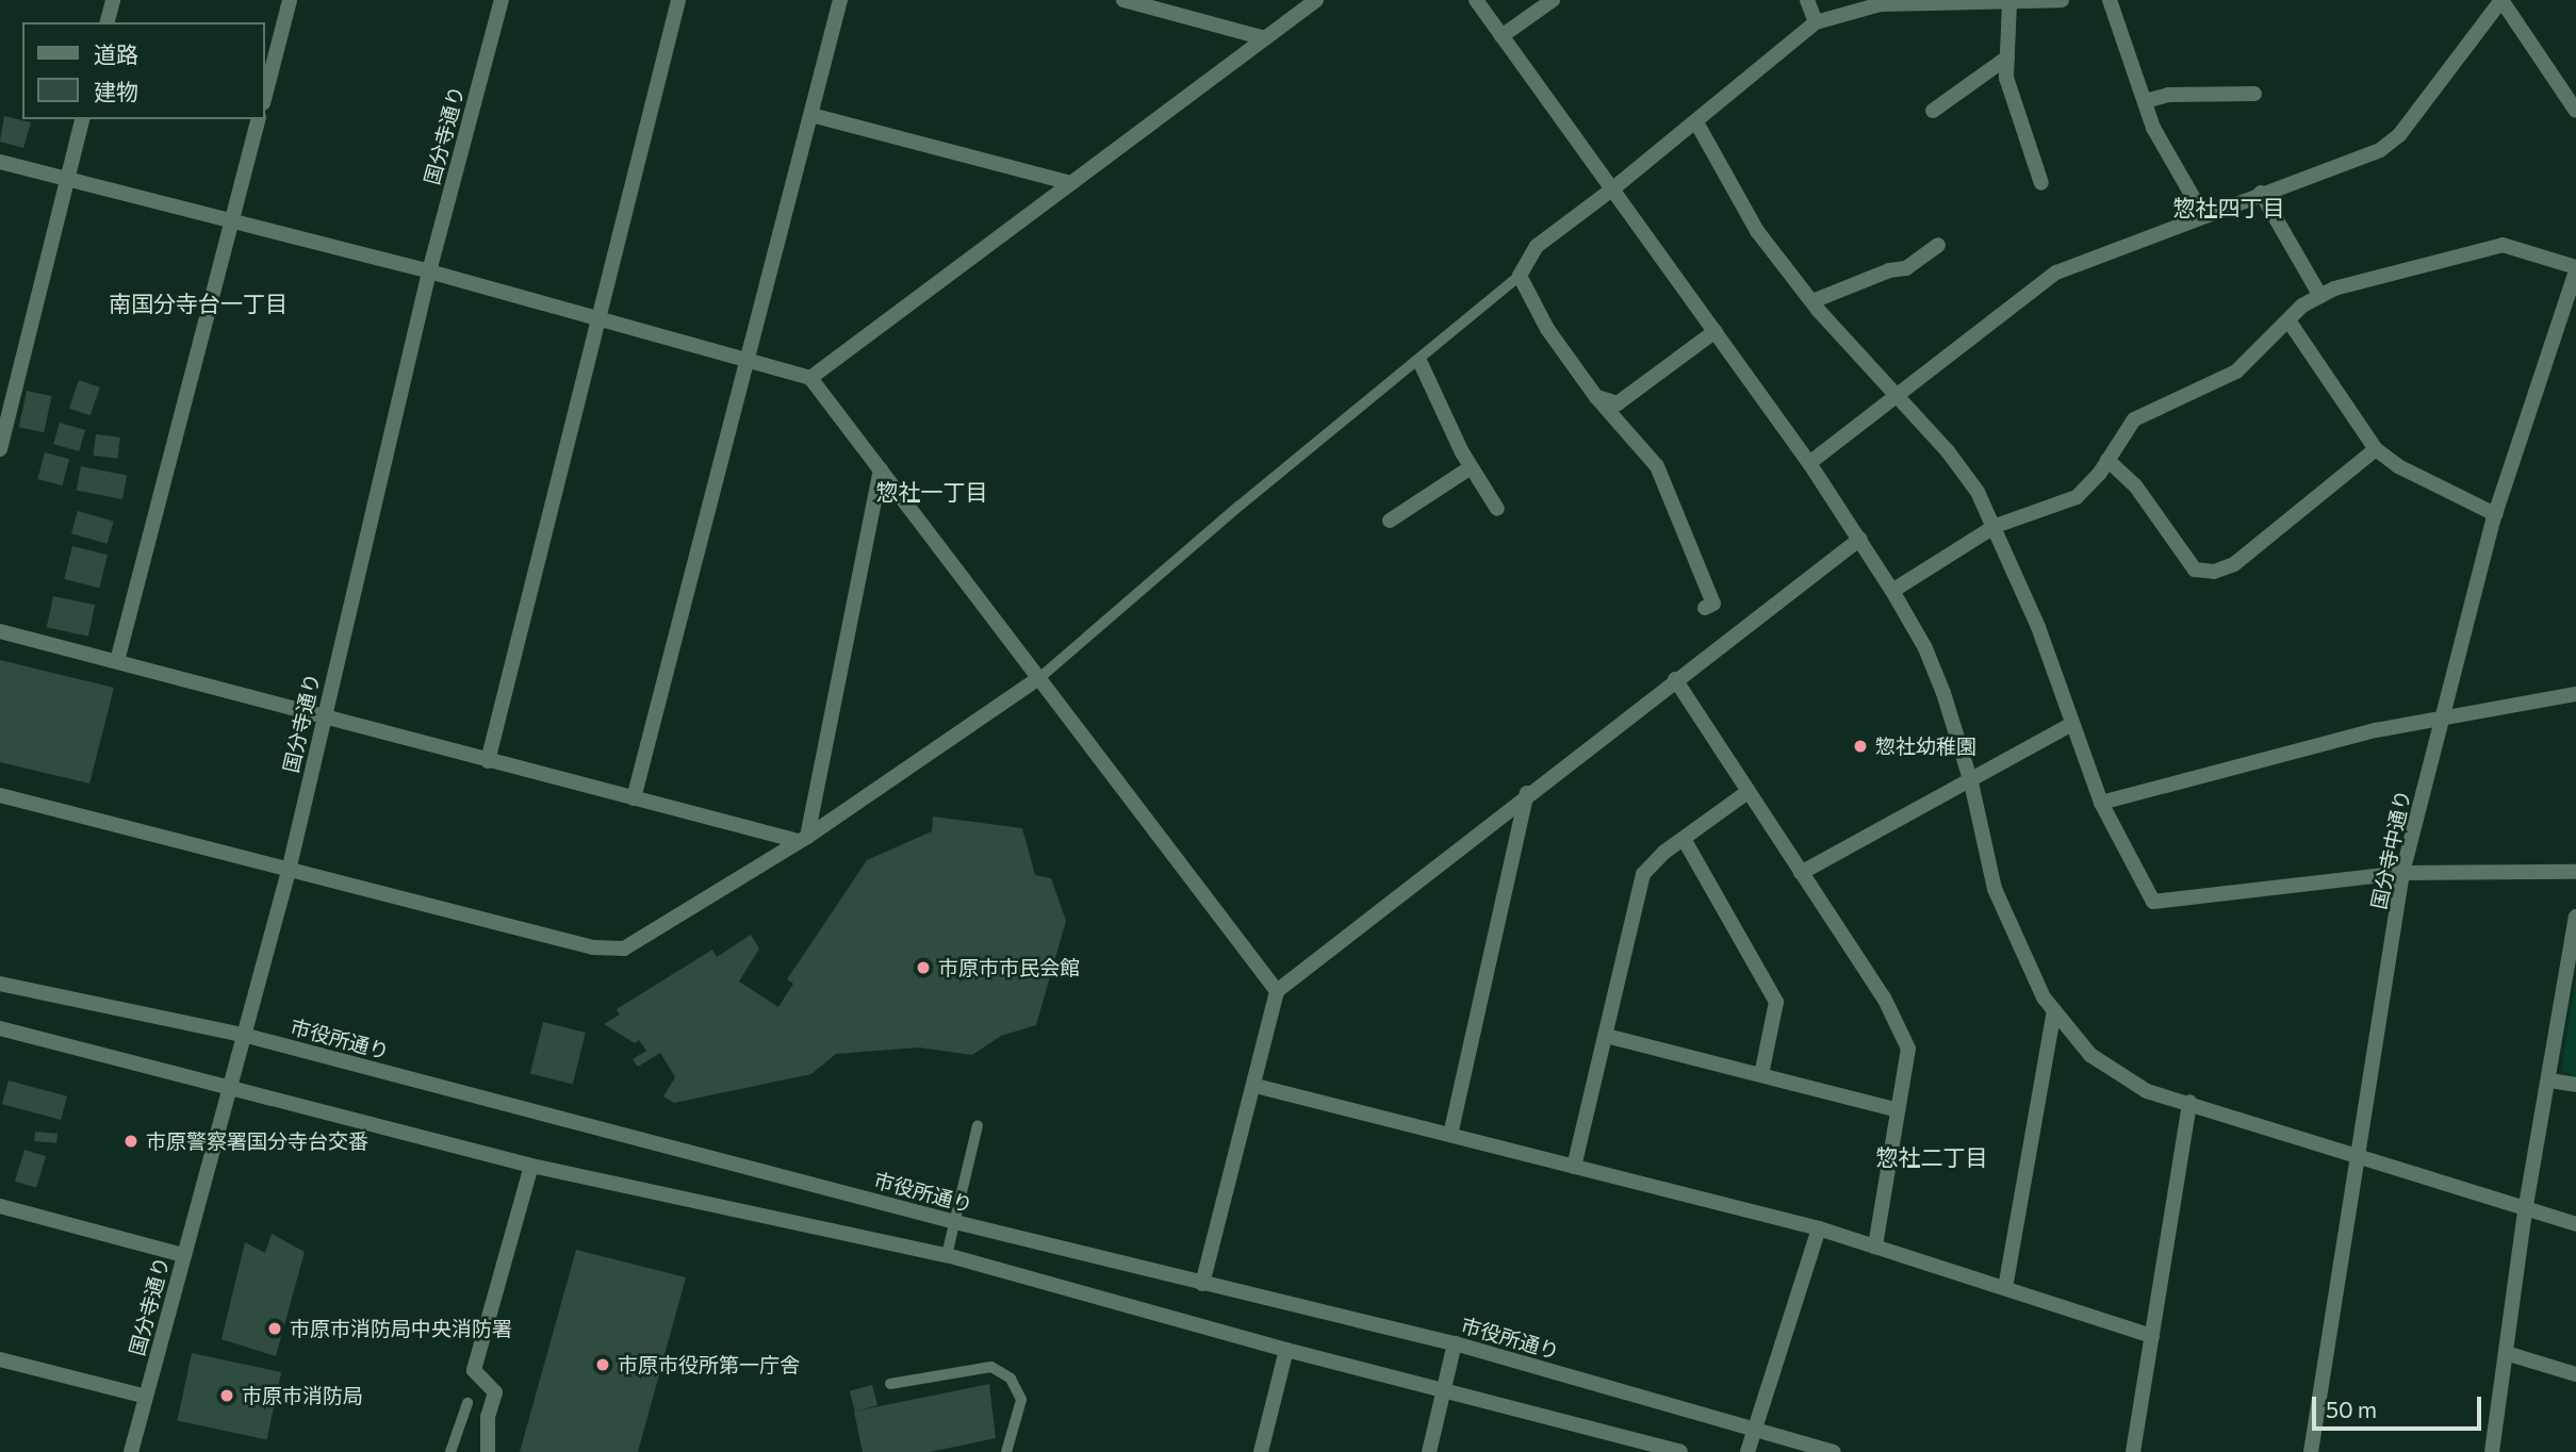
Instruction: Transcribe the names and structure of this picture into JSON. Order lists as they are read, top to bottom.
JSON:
{
  "streets": {
    "street": ["国分寺通り", "国分寺中通り", "市役所通り"]
  },
  "crossings": [
    ["国分寺通り", "市役所通り"]
  ],
  "districts": [
    "惣社四丁目",
    "南国分寺台一丁目",
    "惣社一丁目",
    "惣社二丁目"
  ],
  "places": [
    "惣社幼稚園",
    "市原市市民会館",
    "市原警察署国分寺台交番",
    "市原市消防局中央消防署",
    "市原市役所第一庁舎",
    "市原市消防局"
  ],
  "legend": ["道路", "建物"],
  "scale_bar": "50 m"
}
